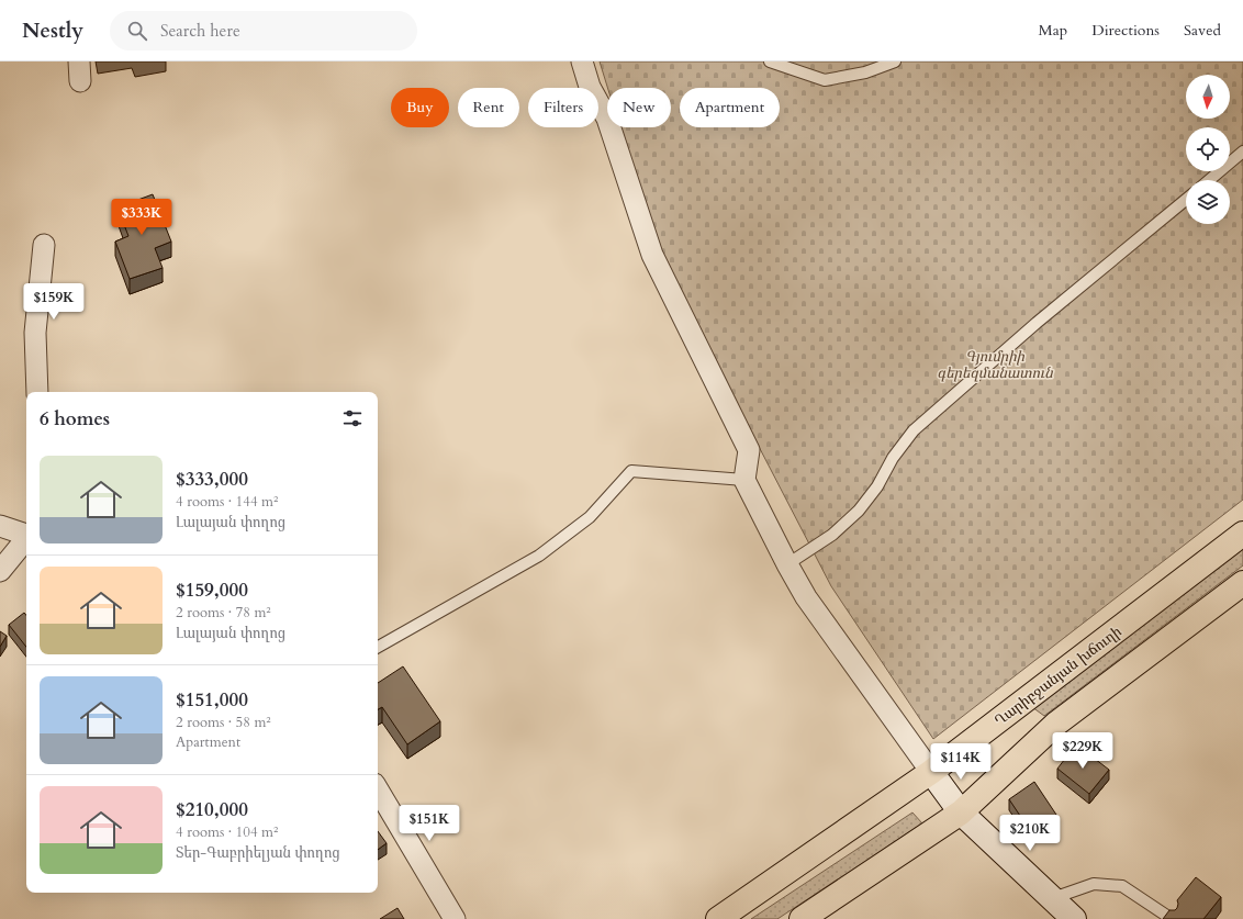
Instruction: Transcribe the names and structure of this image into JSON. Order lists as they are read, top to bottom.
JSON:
{
  "streets": {
    "highway": ["Ղարիբջանյան խճուղի"]
  },
  "parks": ["Գյումրիի գերեզմանատուն"],
  "north": "bottom",
  "page": {
    "header": "Nestly",
    "search": "Search here",
    "nav": ["Map", "Directions", "Saved"],
    "chip": [
      "Buy",
      "Rent",
      "Filters",
      "New",
      "Apartment"
    ],
    "price": [
      "$333K",
      "$159K",
      "$229K",
      "$114K",
      "$151K",
      "$210K"
    ],
    "heading": "6 homes",
    "list": [
      {
        "name": "$333,000",
        "note": "4 rooms · 144 m² · Լալայան փողոց"
      },
      {
        "name": "$159,000",
        "note": "2 rooms · 78 m² · Լալայան փողոց"
      },
      {
        "name": "$151,000",
        "note": "2 rooms · 58 m² · Apartment"
      },
      {
        "name": "$210,000",
        "note": "4 rooms · 104 m² · Տեր-Գաբրիելյան փողոց"
      }
    ]
  }
}
